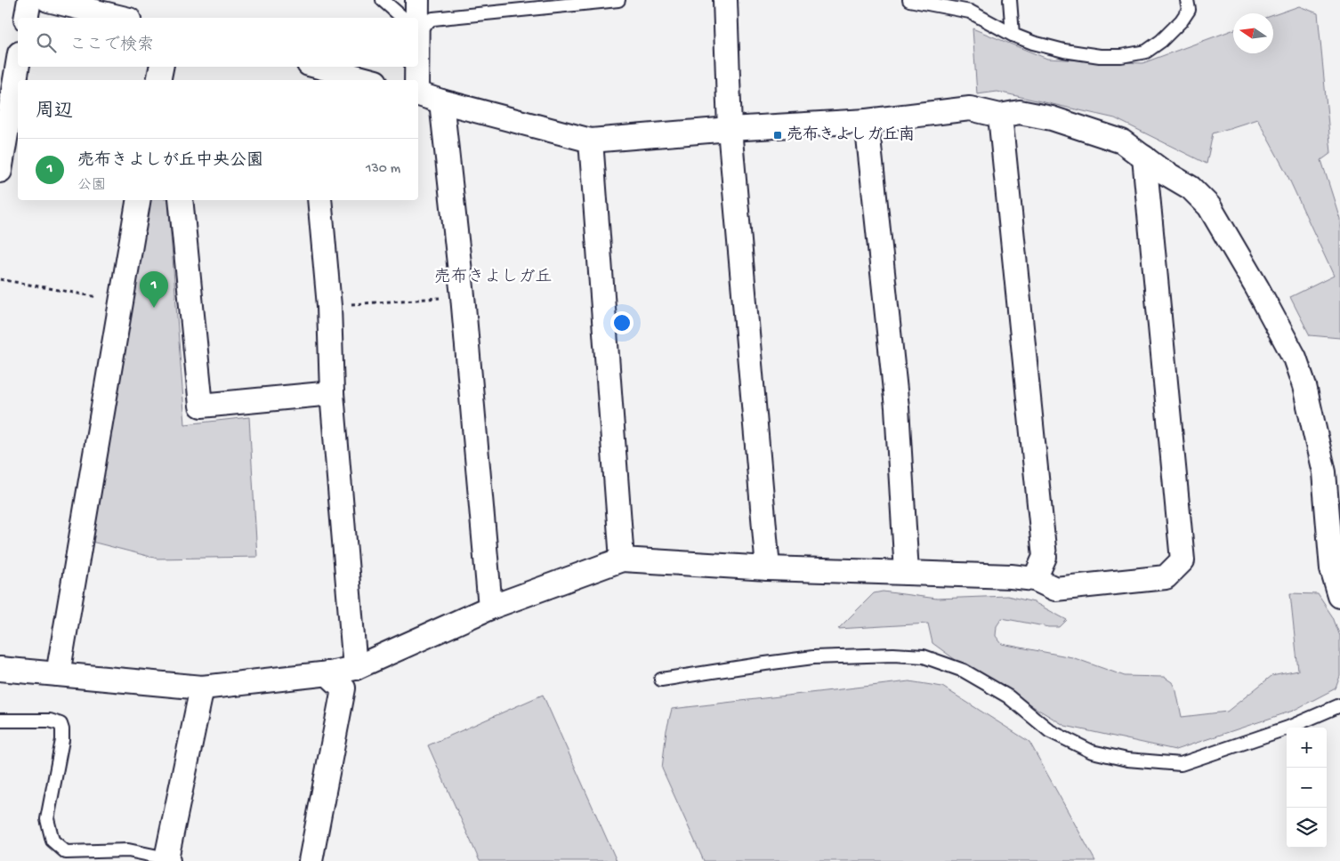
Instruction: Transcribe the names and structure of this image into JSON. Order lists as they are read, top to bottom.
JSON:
{
  "districts": ["売布きよしガ丘"],
  "places": {
    "transit": ["売布きよしガ丘南"]
  },
  "north": "left",
  "page": {
    "search": "ここで検索",
    "heading": "周辺",
    "list": [
      {
        "mark": "1",
        "name": "売布きよしが丘中央公園",
        "note": "公園",
        "value": "130 m"
      }
    ],
    "pins": "1",
    "map_buttons": ["+", "−"]
  }
}
